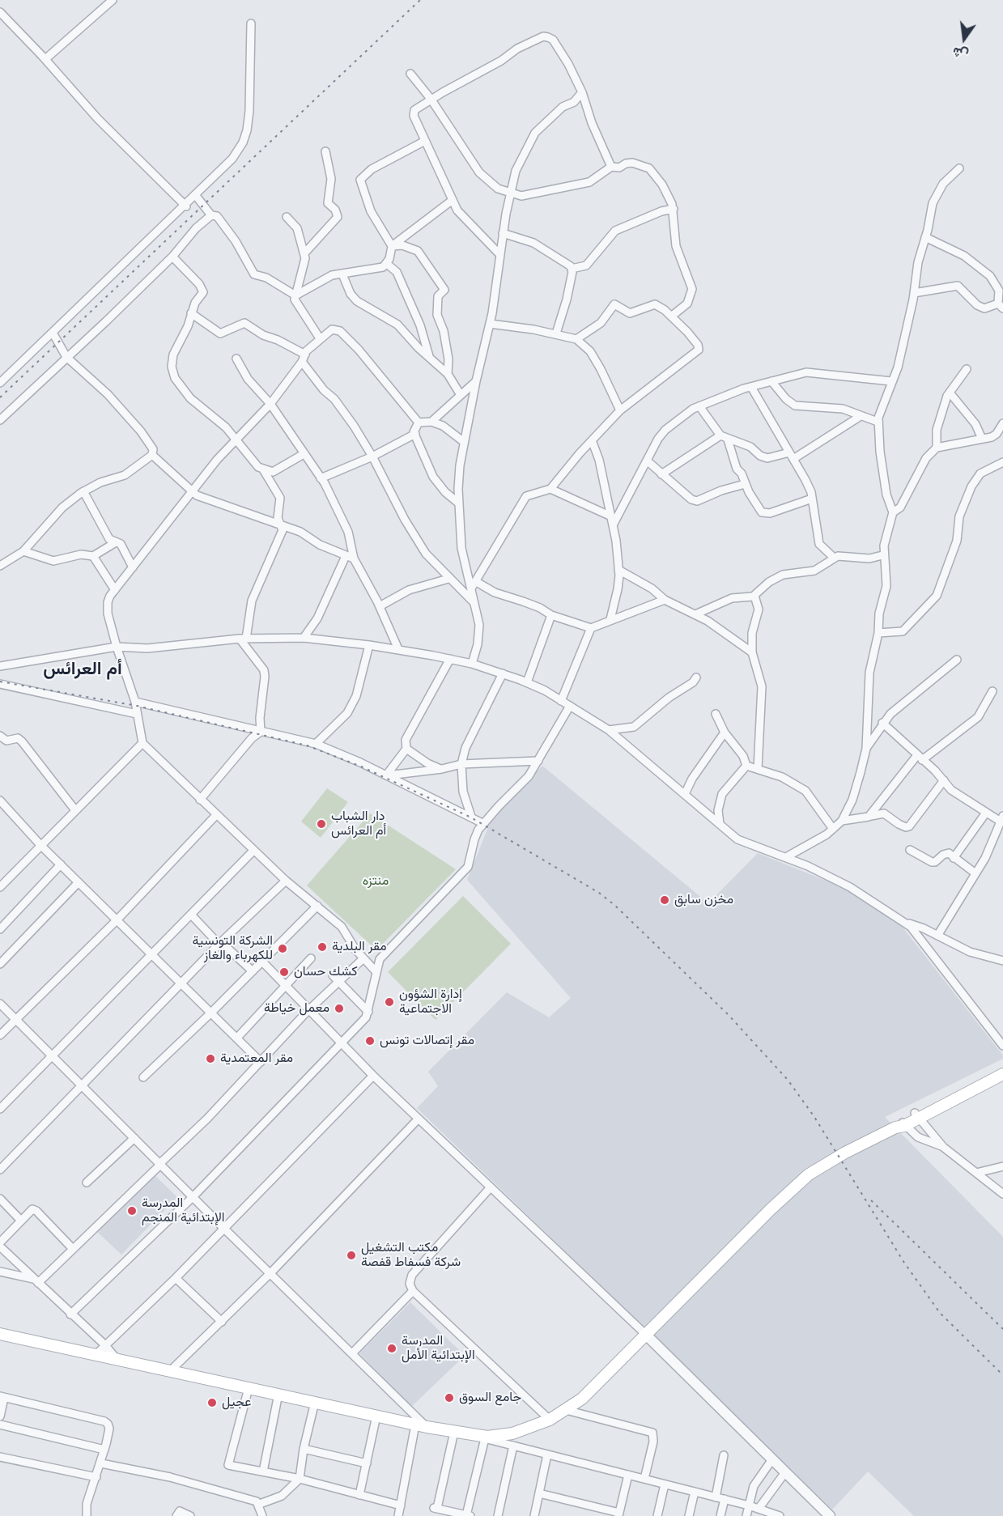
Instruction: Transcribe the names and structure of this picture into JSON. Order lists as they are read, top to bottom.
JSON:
{
  "districts": ["أم العرائس"],
  "parks": ["منتزه"],
  "places": [
    "دار الشباب أم العرائس",
    "مخزن سابق",
    "مقر البلدية",
    "الشركة التونسية للكهرباء والغاز",
    "كشك حسان",
    "إدارة الشؤون الاجتماعية",
    "معمل خياطة",
    "مقر إتصالات تونس",
    "مقر المعتمدية",
    "المدرسة الإبتدائية المنجم",
    "مكتب التشغيل شركة فسفاط قفصة",
    "المدرسة الإبتدائية الأمل",
    "جامع السوق",
    "عجيل"
  ],
  "north": "bottom"
}
